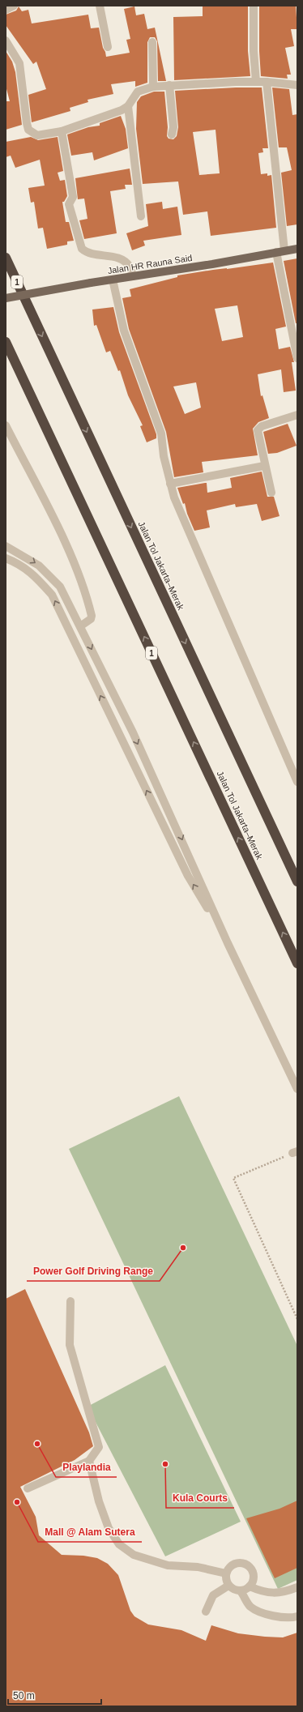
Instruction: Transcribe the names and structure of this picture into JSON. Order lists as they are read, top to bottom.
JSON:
{
  "streets": {
    "highway": ["1", "Jalan Tol Jakarta–Merak"],
    "main road": ["Jalan HR Rauna Said"]
  },
  "places": [
    "Power Golf Driving Range",
    "Playlandia",
    "Kula Courts",
    "Mall @ Alam Sutera"
  ],
  "scale_bar": "50 m"
}
